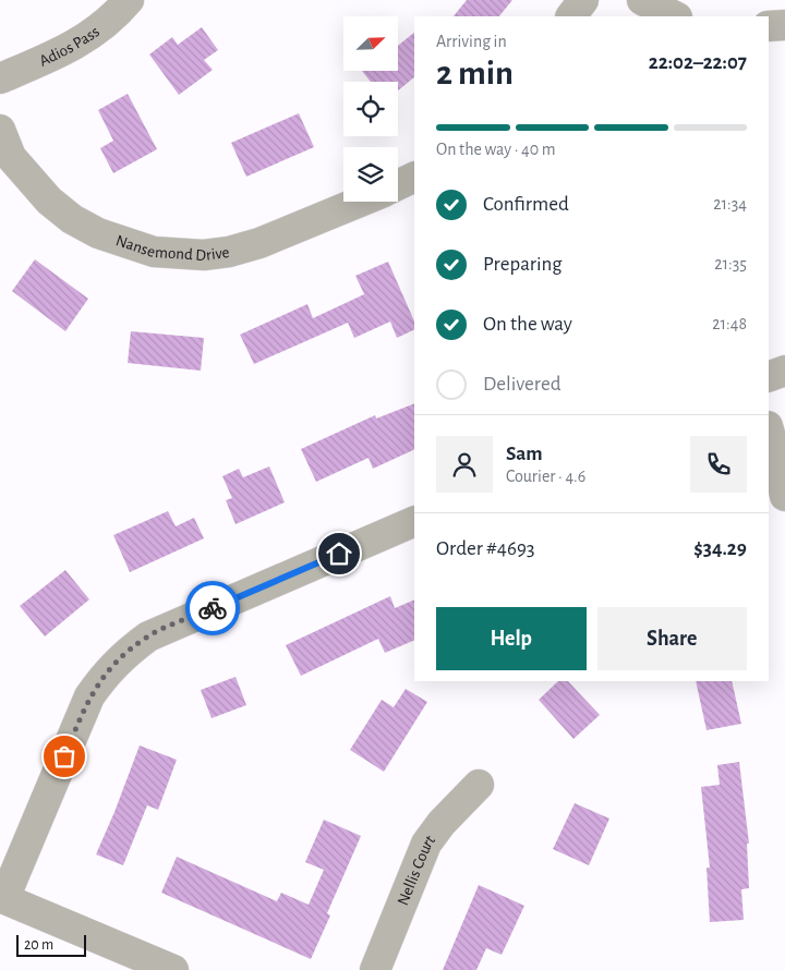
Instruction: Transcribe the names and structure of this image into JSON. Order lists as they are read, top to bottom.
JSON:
{
  "streets": {
    "street": ["Adios Pass", "Nansemond Drive", "Nellis Court"]
  },
  "scale_bar": "20 m",
  "north": "top right",
  "page": {
    "heading": ["2 min", "Arriving in", "22:02–22:07"],
    "panel": [
      "Sam",
      "Courier · 4.6",
      "Order #4693",
      "$34.29"
    ],
    "bar": "On the way · 40 m",
    "list": [
      ["Confirmed", "21:34"],
      ["Preparing", "21:35"],
      ["On the way", "21:48"],
      "Delivered"
    ],
    "buttons": ["Help", "Share"],
    "scale": "20 m"
  }
}
